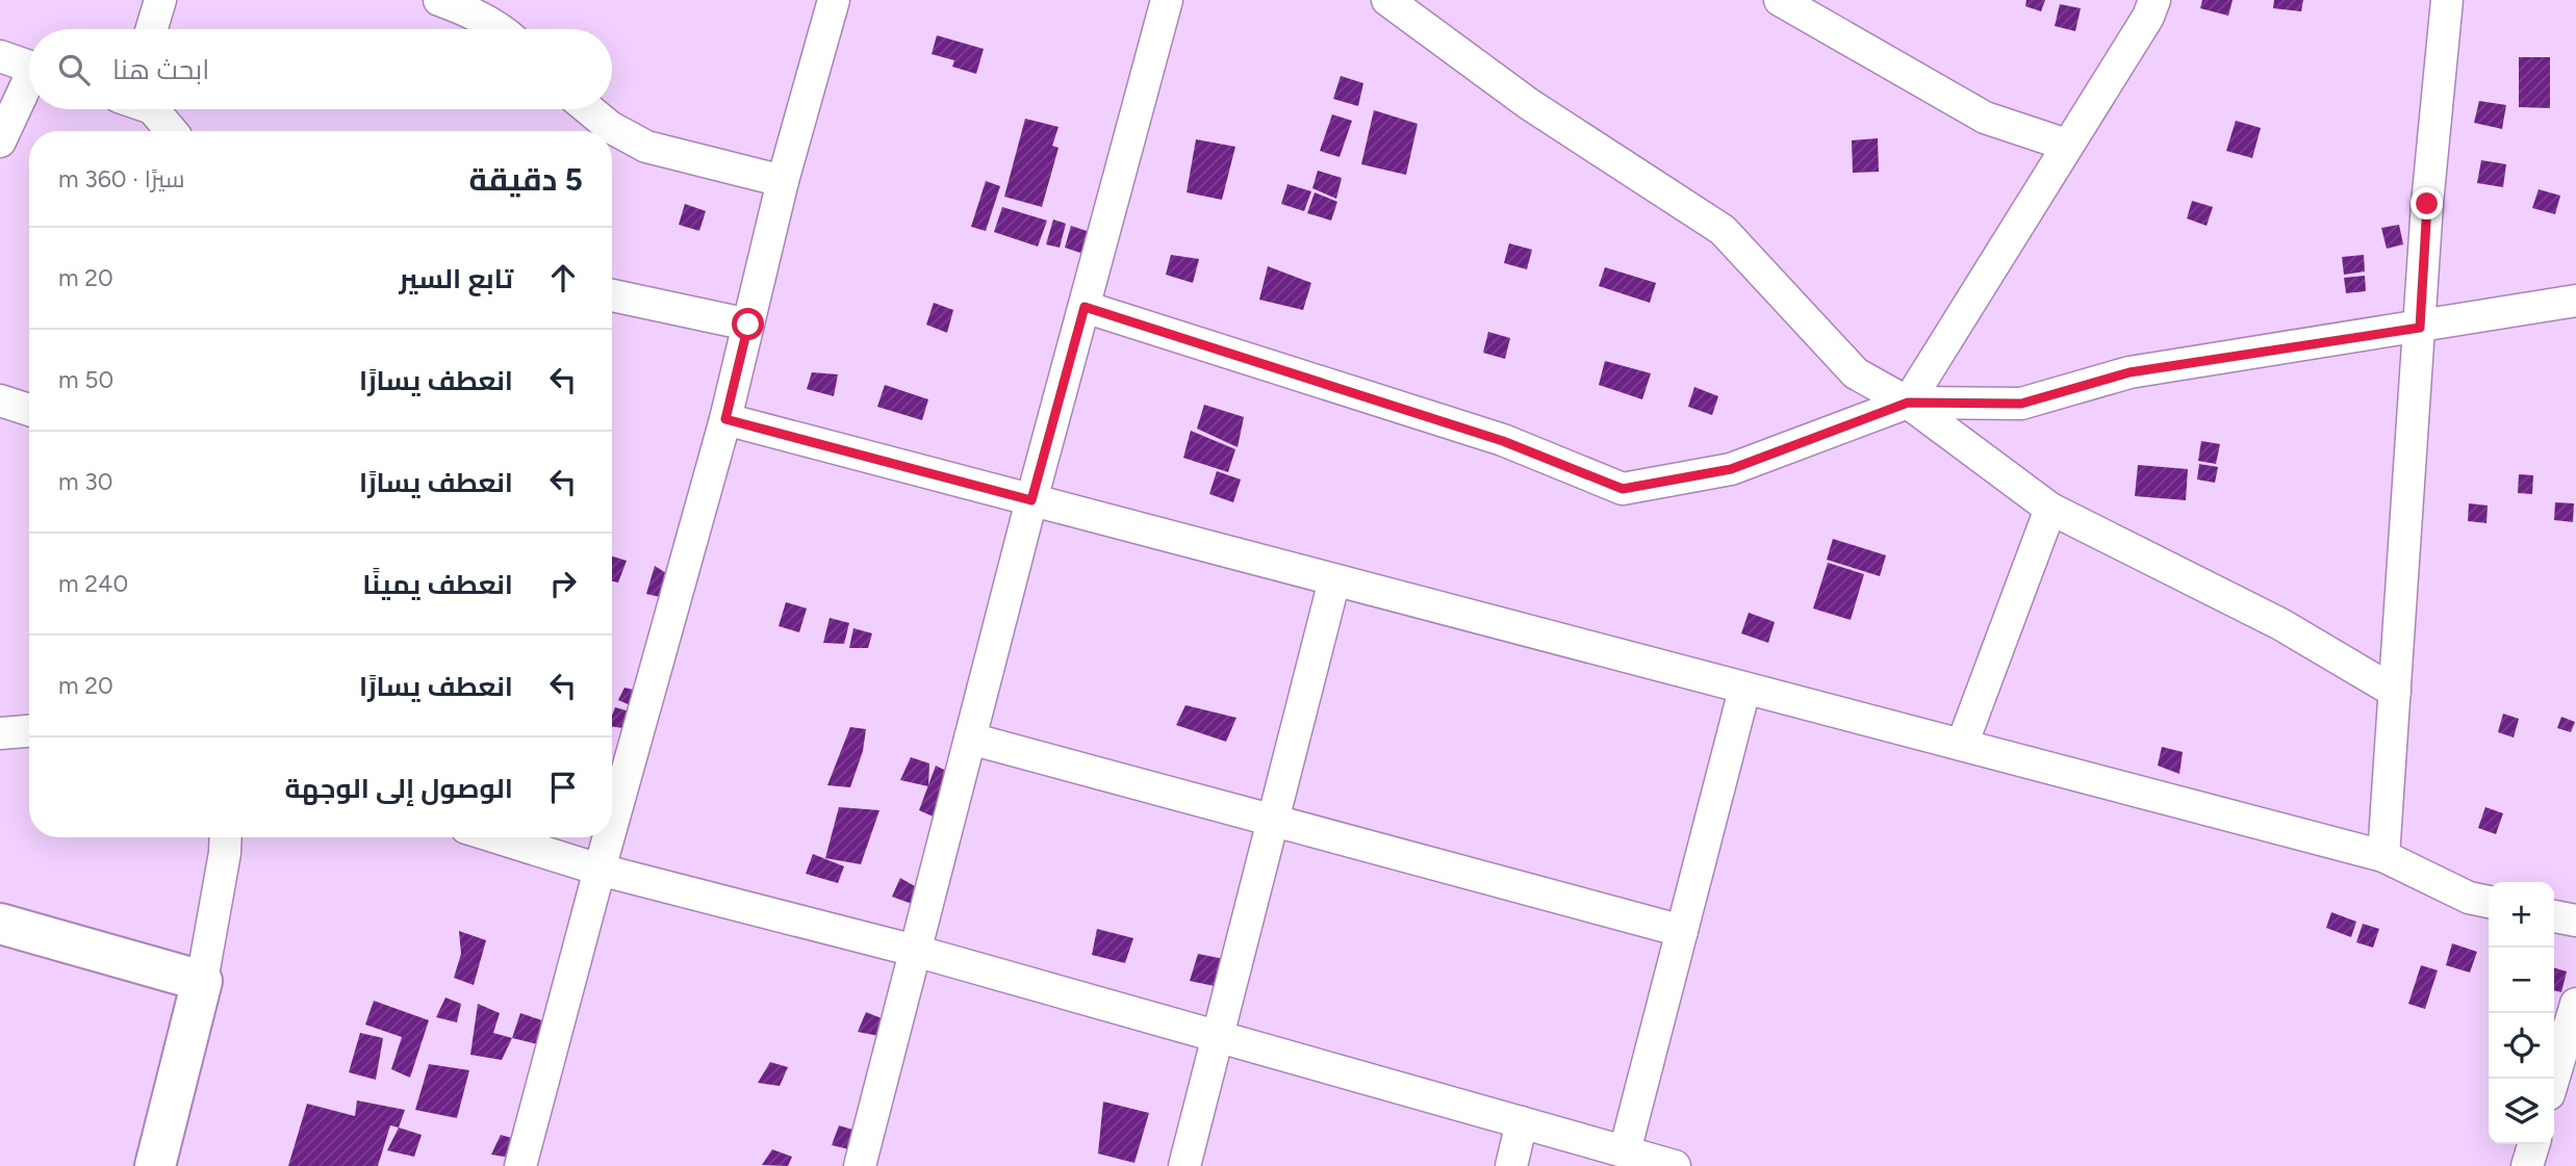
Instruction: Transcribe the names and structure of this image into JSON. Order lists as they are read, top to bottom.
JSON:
{
  "page": {
    "search": "ابحث هنا",
    "heading": ["5 دقيقة", "سيرًا · 360 m"],
    "list": [
      ["تابع السير", "20 m"],
      ["انعطف يسارًا", "50 m"],
      ["انعطف يسارًا", "30 m"],
      ["انعطف يمينًا", "240 m"],
      ["انعطف يسارًا", "20 m"],
      "الوصول إلى الوجهة"
    ],
    "map_buttons": ["+", "−"]
  }
}
